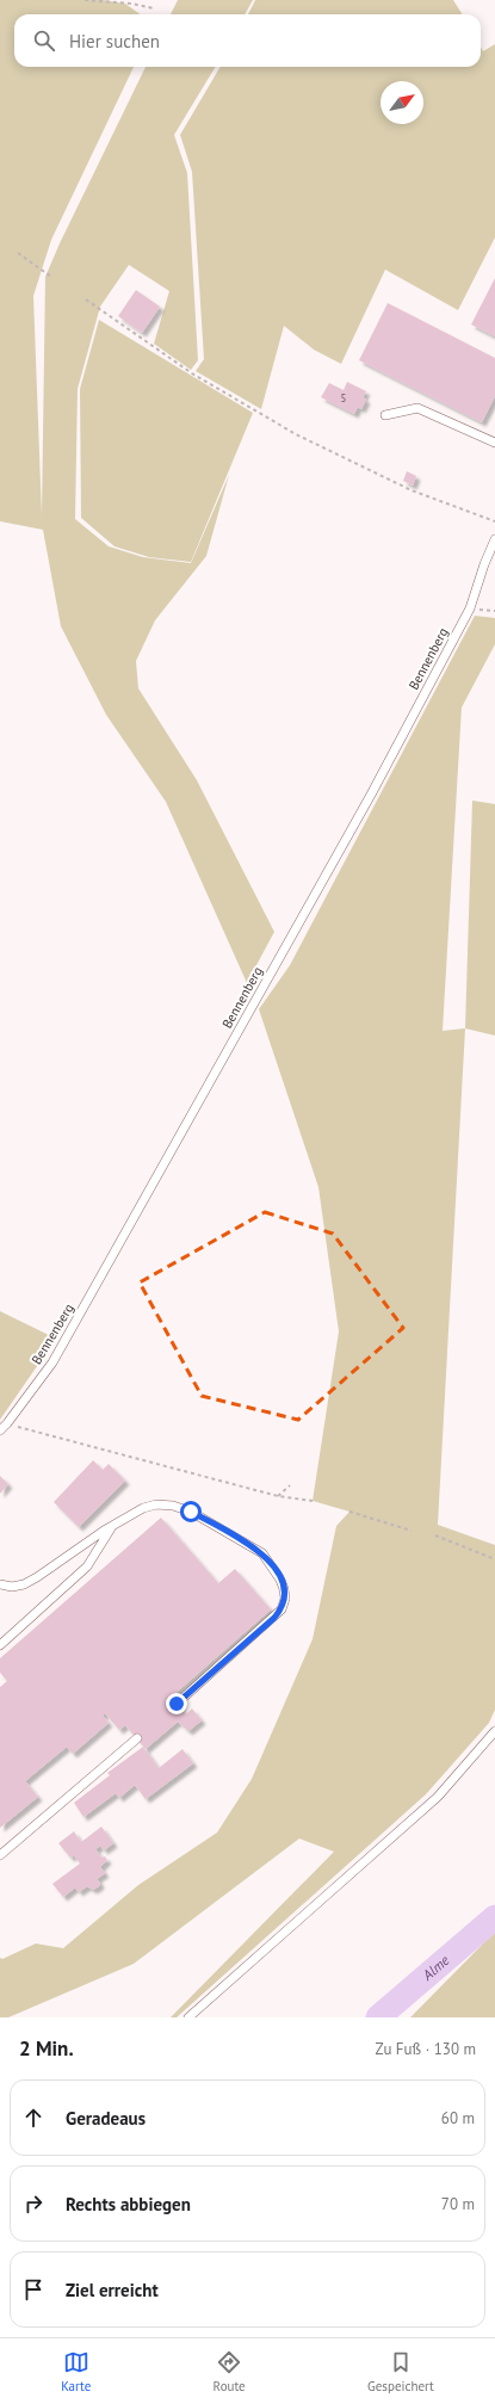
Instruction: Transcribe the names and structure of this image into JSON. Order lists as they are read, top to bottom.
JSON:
{
  "streets": {
    "lane": ["Bennenberg"]
  },
  "water": ["Alme"],
  "house_numbers": ["5"],
  "north": "top right",
  "page": {
    "search": "Hier suchen",
    "heading": ["2 Min.", "Zu Fuß · 130 m"],
    "list": [
      ["Geradeaus", "60 m"],
      ["Rechts abbiegen", "70 m"],
      "Ziel erreicht"
    ],
    "nav": ["Karte", "Route", "Gespeichert"]
  }
}
